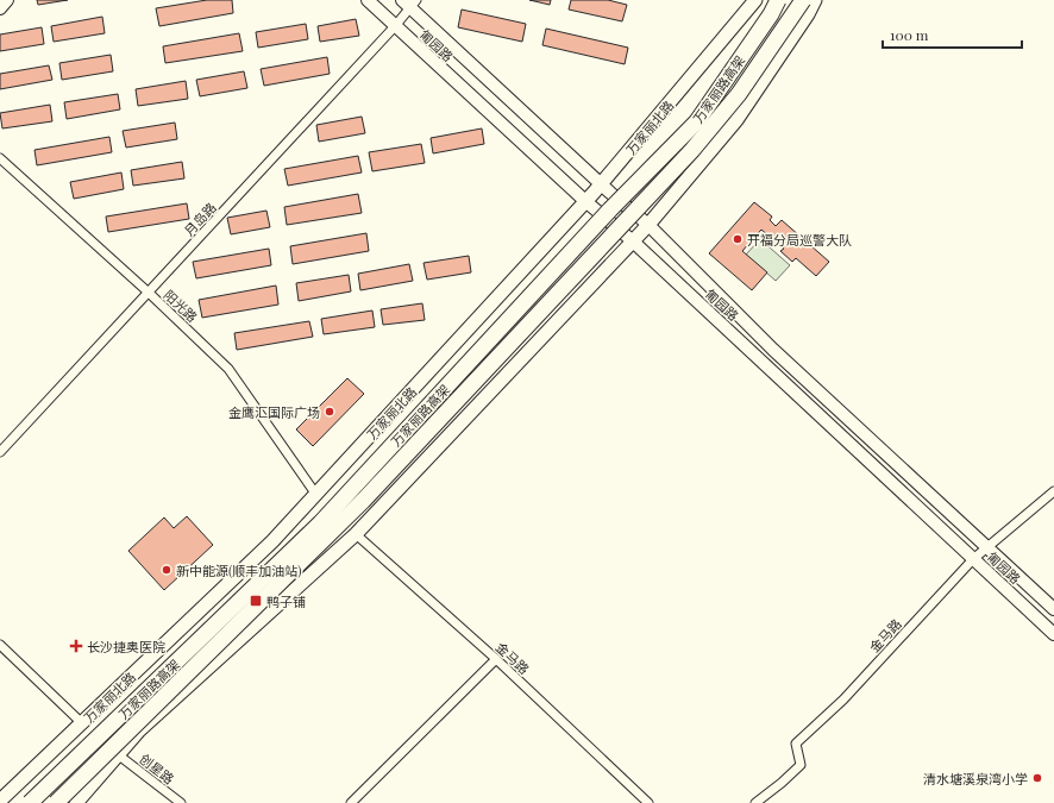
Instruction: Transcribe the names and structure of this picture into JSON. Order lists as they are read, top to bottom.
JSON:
{
  "streets": {
    "highway": ["万家丽路高架"],
    "main road": ["匍园路", "万家丽北路"],
    "street": [
      "月岛路",
      "阳光路",
      "金马路",
      "创星路"
    ]
  },
  "crossings": [
    ["匍园路", "万家丽北路"],
    ["匍园路", "月岛路"],
    ["匍园路", "金马路"],
    ["万家丽北路", "阳光路"],
    ["月岛路", "阳光路"]
  ],
  "places": {
    "other": [
      "开福分局巡警大队",
      "金鹰汇国际广场",
      "新中能源(顺丰加油站)",
      "清水塘溪泉湾小学"
    ],
    "transit": ["鸭子铺"],
    "health": ["长沙捷奥医院"]
  },
  "scale_bar": "100 m"
}
